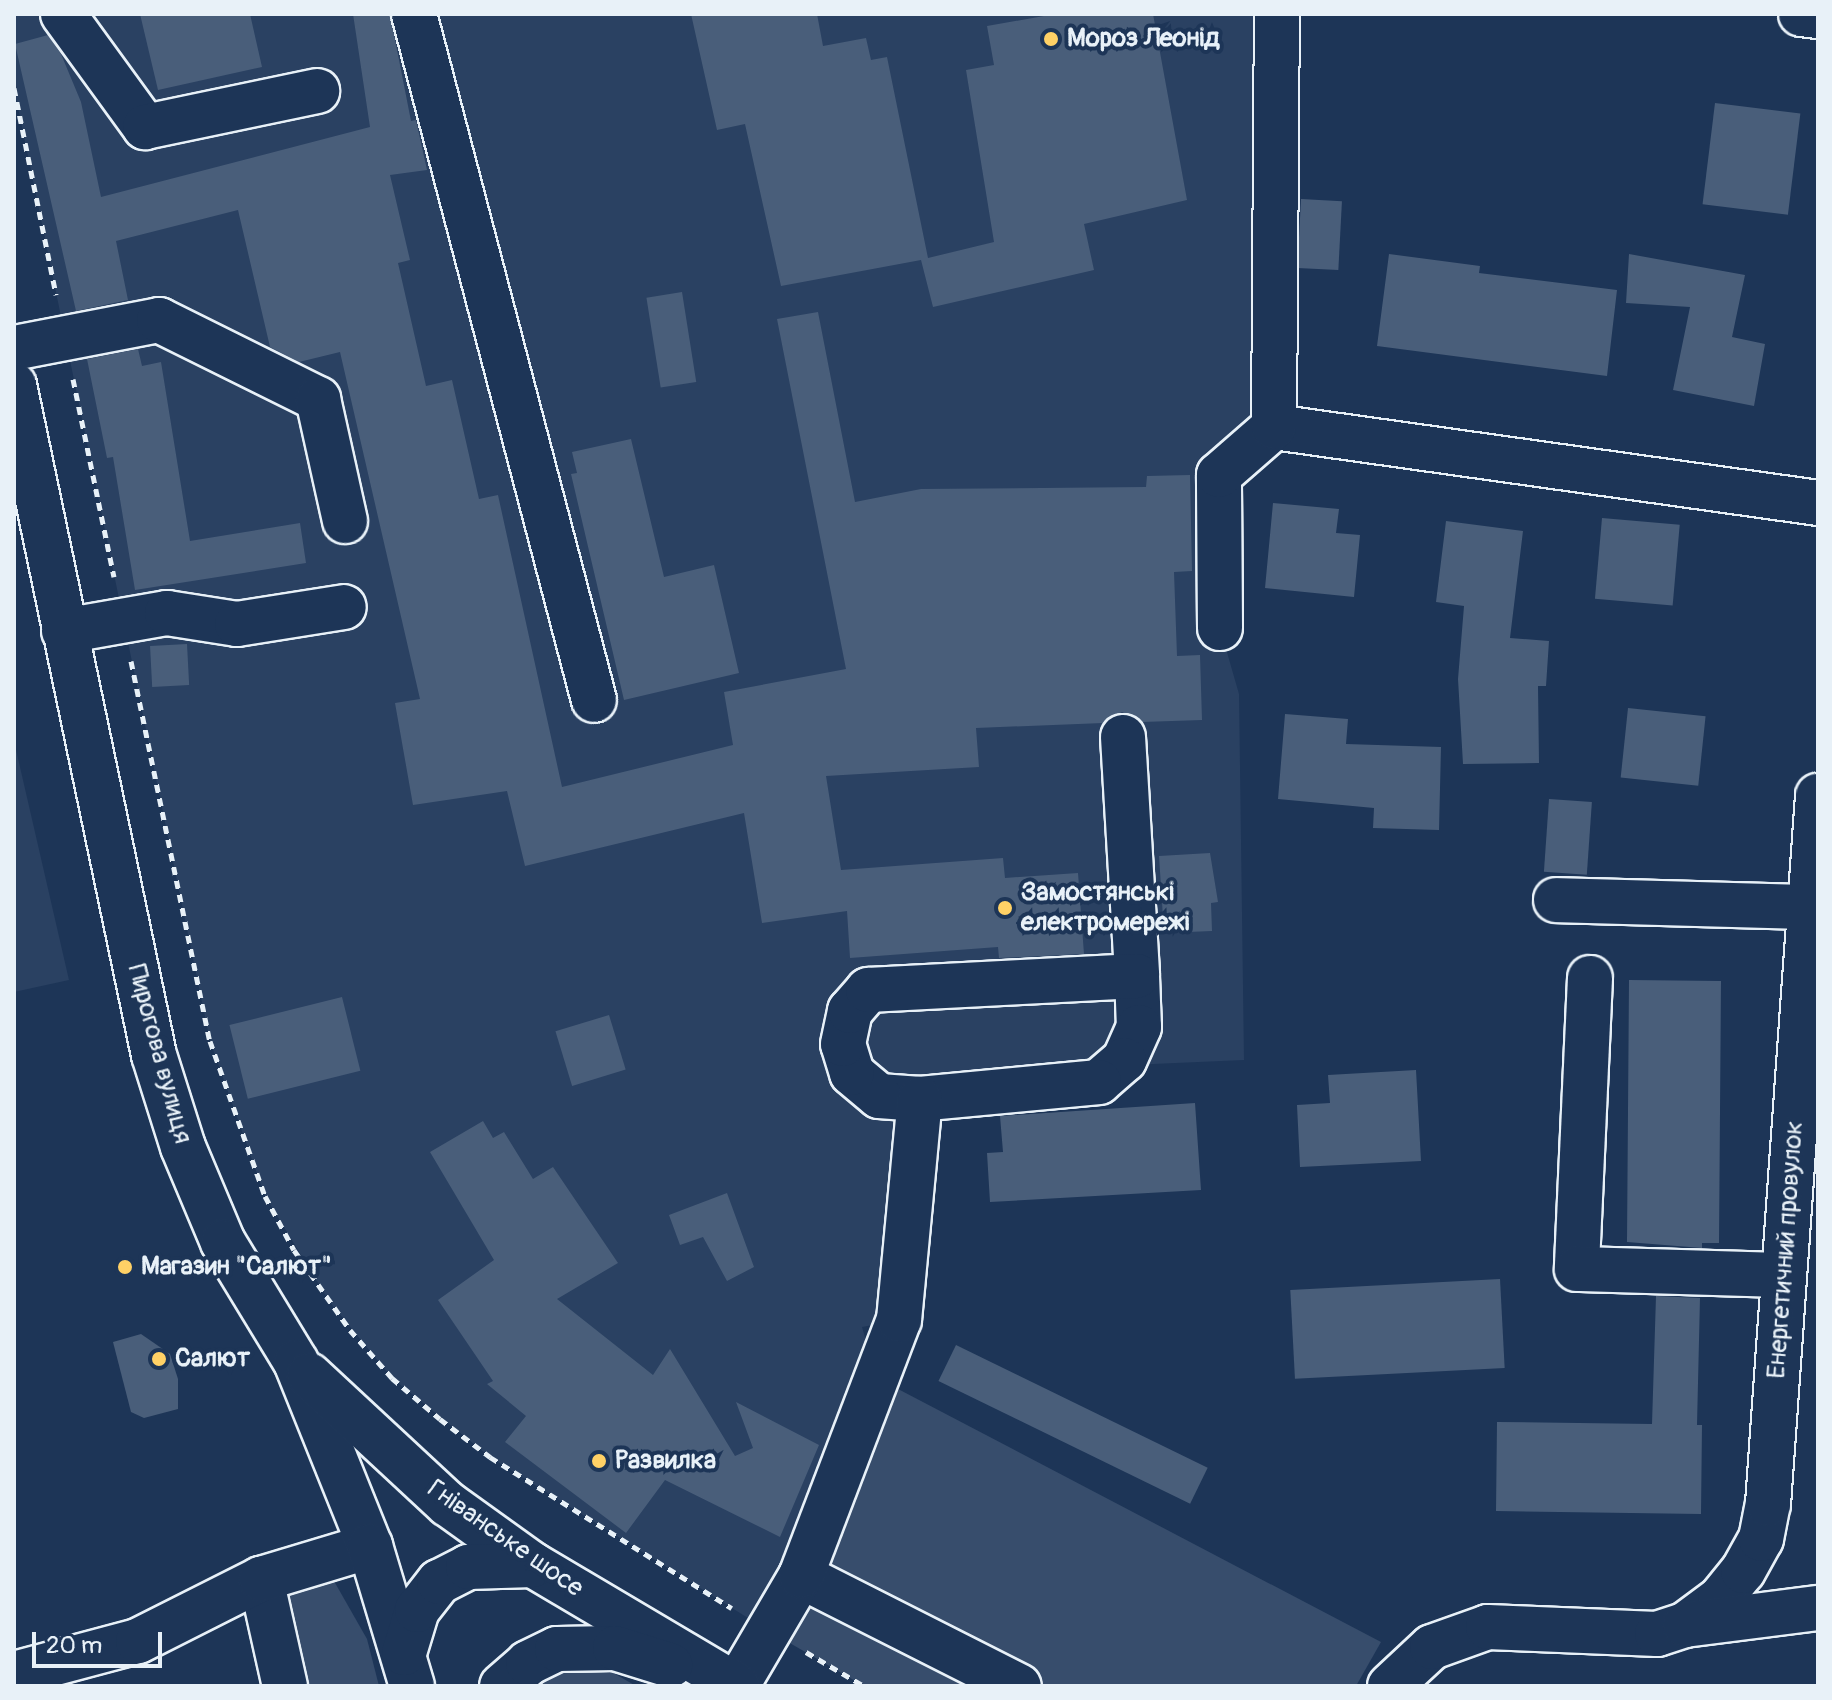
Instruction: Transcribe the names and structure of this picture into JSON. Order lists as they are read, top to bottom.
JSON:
{
  "streets": {
    "main road": ["Пирогова вулиця", "Енергетичний провулок", "Гніванське шосе"]
  },
  "crossings": [
    ["Пирогова вулиця", "Гніванське шосе"]
  ],
  "places": [
    "Мороз Леонід",
    "Замостянські електромережі",
    "Магазин \"Салют\"",
    "Салют",
    "Развилка"
  ],
  "scale_bar": "20 m"
}
